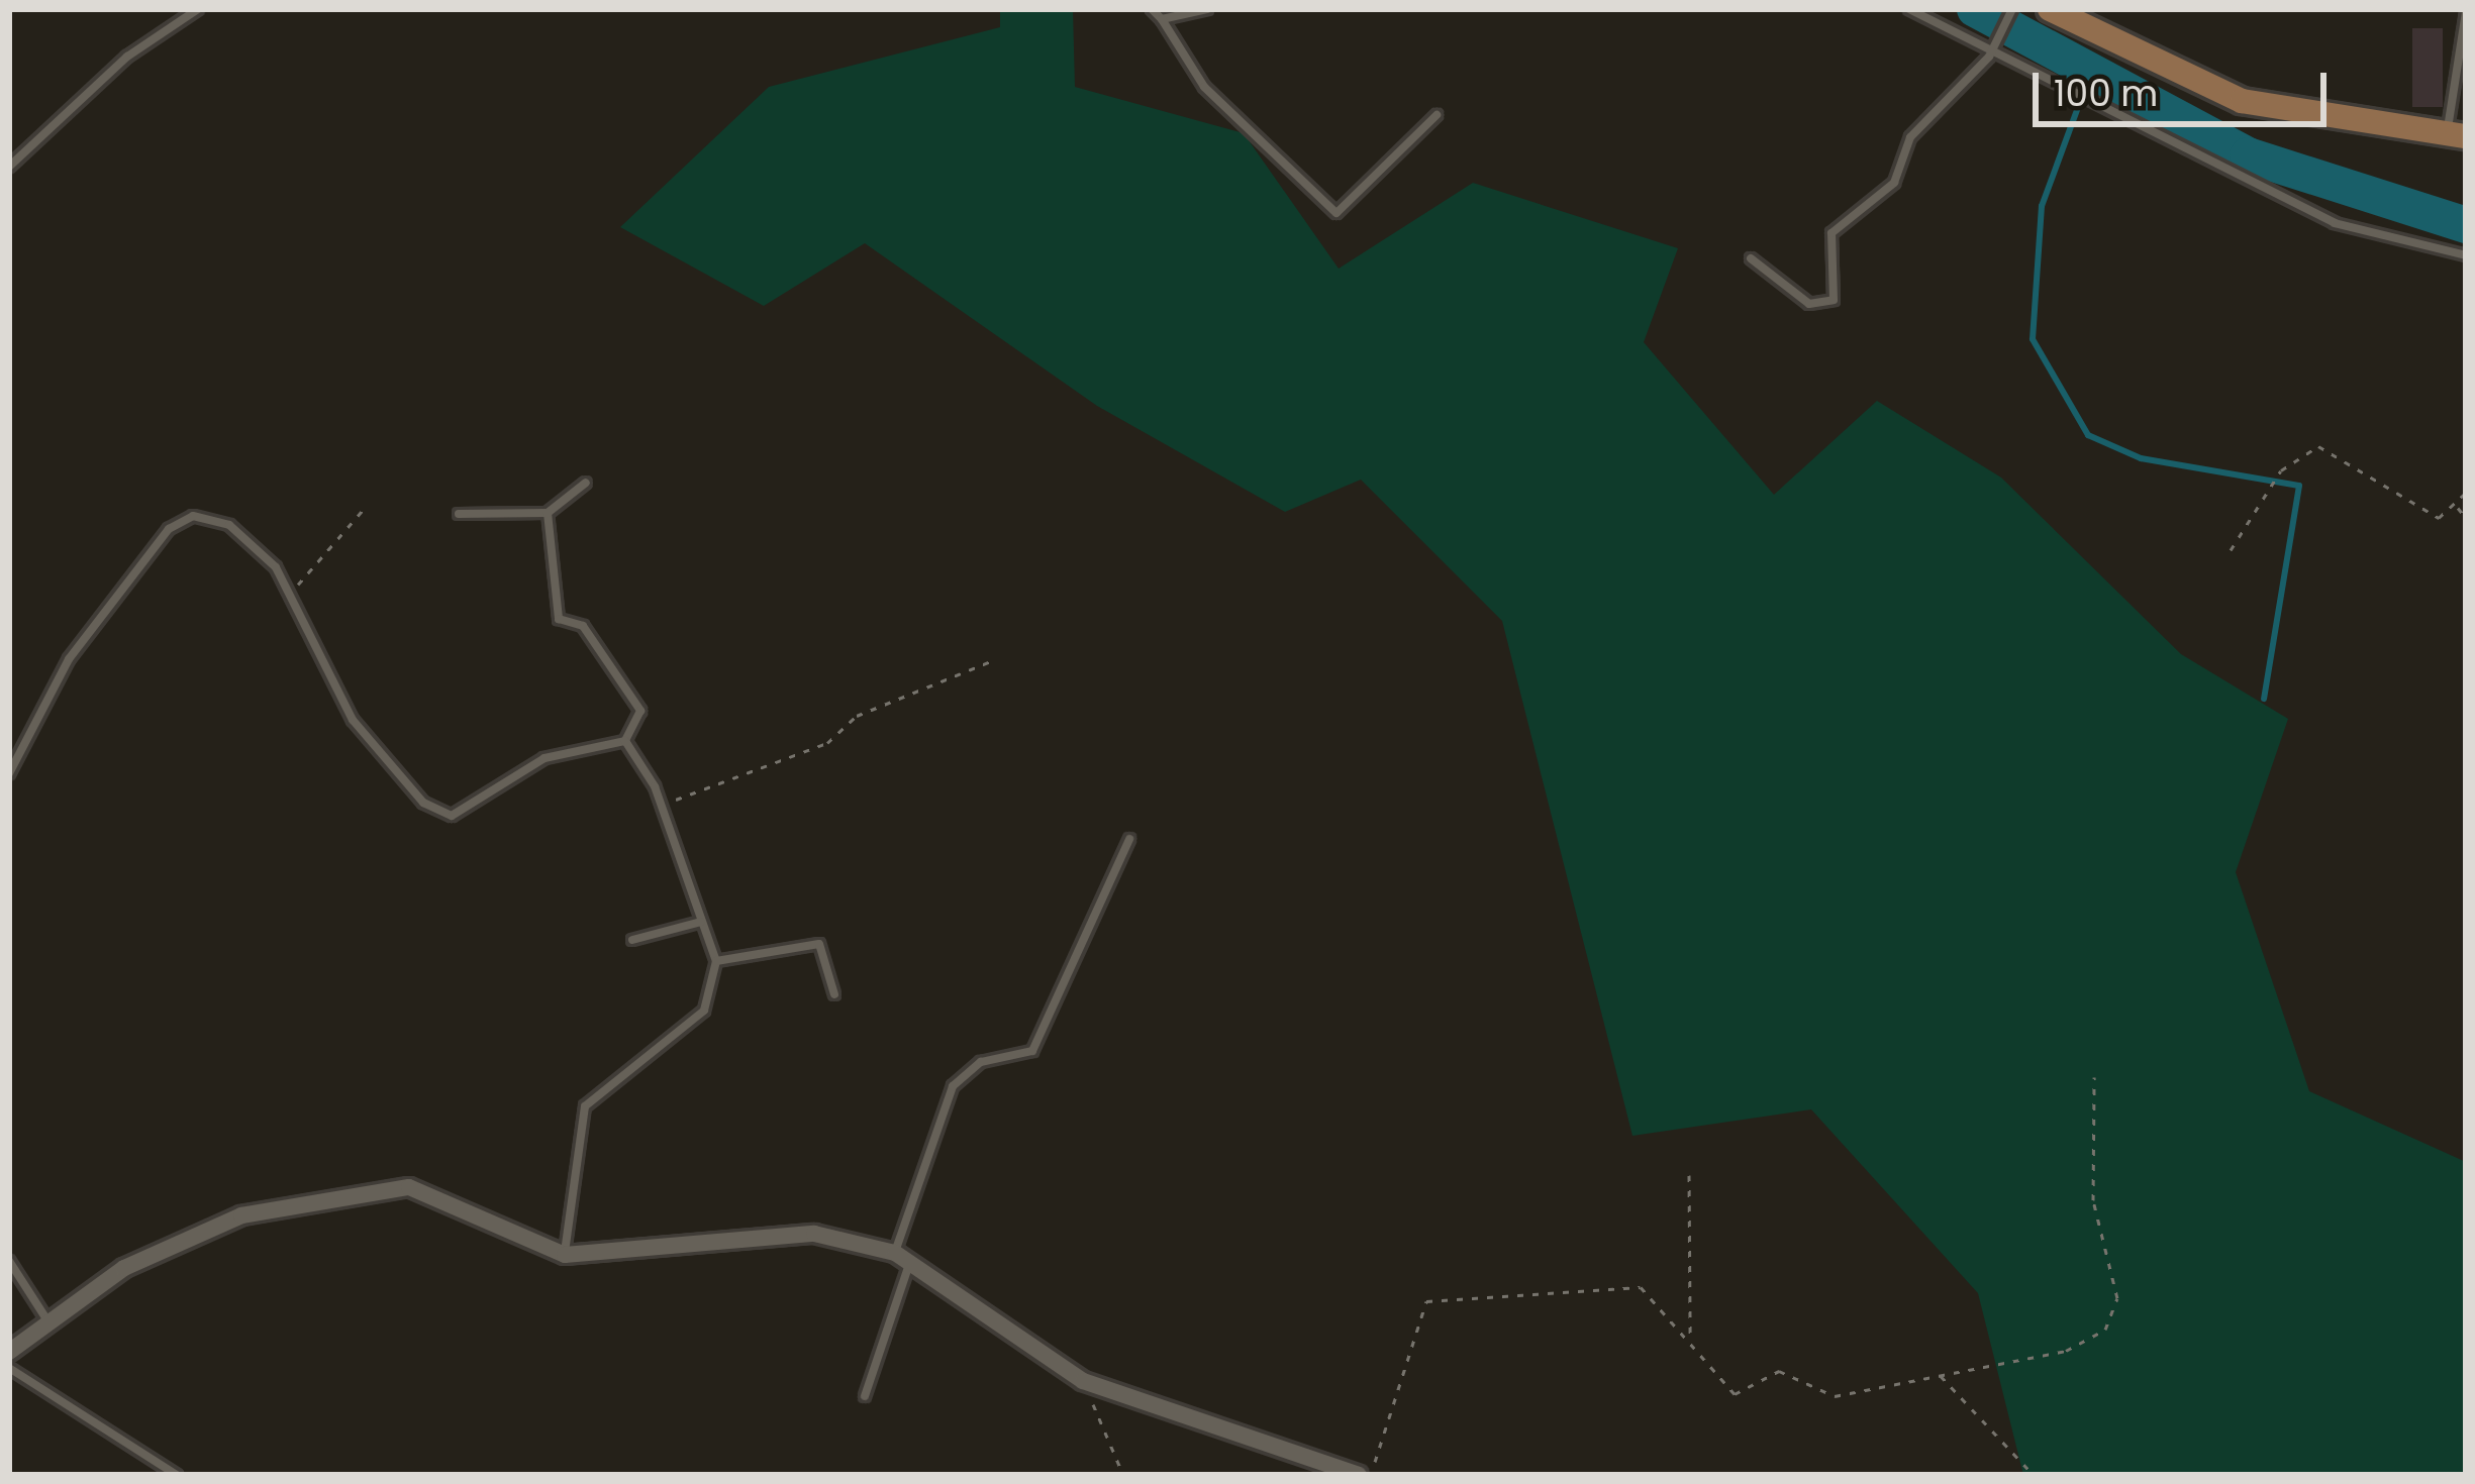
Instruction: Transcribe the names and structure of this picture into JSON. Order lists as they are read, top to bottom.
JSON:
{
  "scale_bar": "100 m"
}
